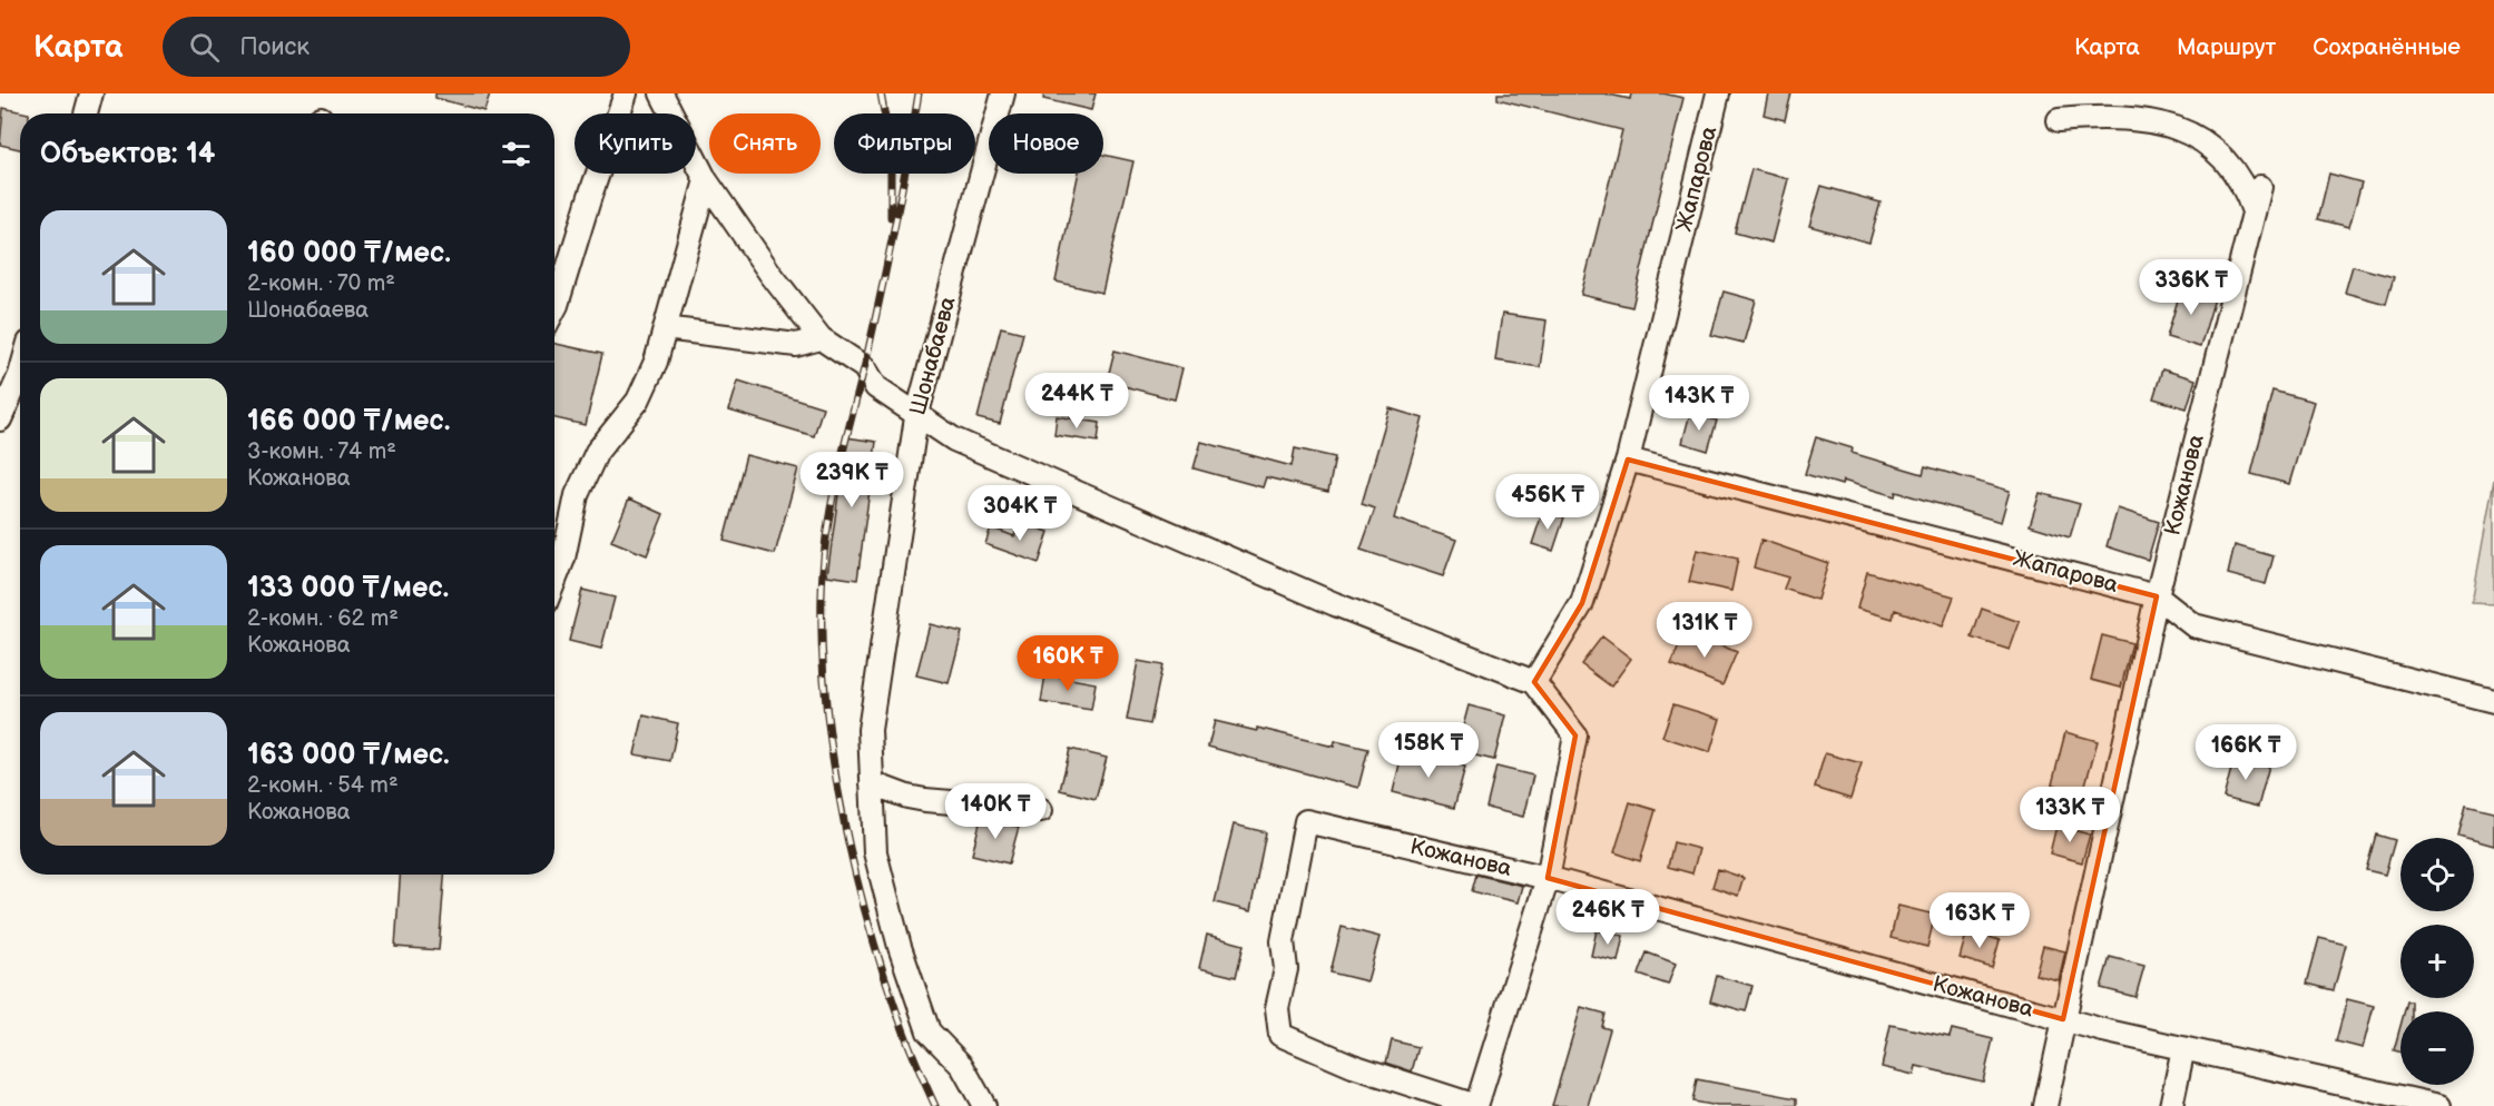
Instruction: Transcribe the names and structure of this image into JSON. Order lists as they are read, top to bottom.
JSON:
{
  "streets": {
    "street": ["Жапарова", "Шонабаева", "Кожанова"]
  },
  "crossings": [
    ["Жапарова", "Кожанова"]
  ],
  "page": {
    "header": "Карта",
    "search": "Поиск",
    "nav": ["Карта", "Маршрут", "Сохранённые"],
    "chip": [
      "Купить",
      "Снять",
      "Фильтры",
      "Новое"
    ],
    "heading": "Объектов: 14",
    "list": [
      {
        "name": "160 000 ₸/мес.",
        "note": "2-комн. · 70 m² · Шонабаева"
      },
      {
        "name": "166 000 ₸/мес.",
        "note": "3-комн. · 74 m² · Кожанова"
      },
      {
        "name": "133 000 ₸/мес.",
        "note": "2-комн. · 62 m² · Кожанова"
      },
      {
        "name": "163 000 ₸/мес.",
        "note": "2-комн. · 54 m² · Кожанова"
      }
    ],
    "price": [
      "336K ₸",
      "244K ₸",
      "143K ₸",
      "239K ₸",
      "456K ₸",
      "304K ₸",
      "131K ₸",
      "160K ₸",
      "158K ₸",
      "166K ₸",
      "140K ₸",
      "133K ₸",
      "246K ₸",
      "163K ₸"
    ],
    "map_buttons": ["+", "−"]
  }
}
